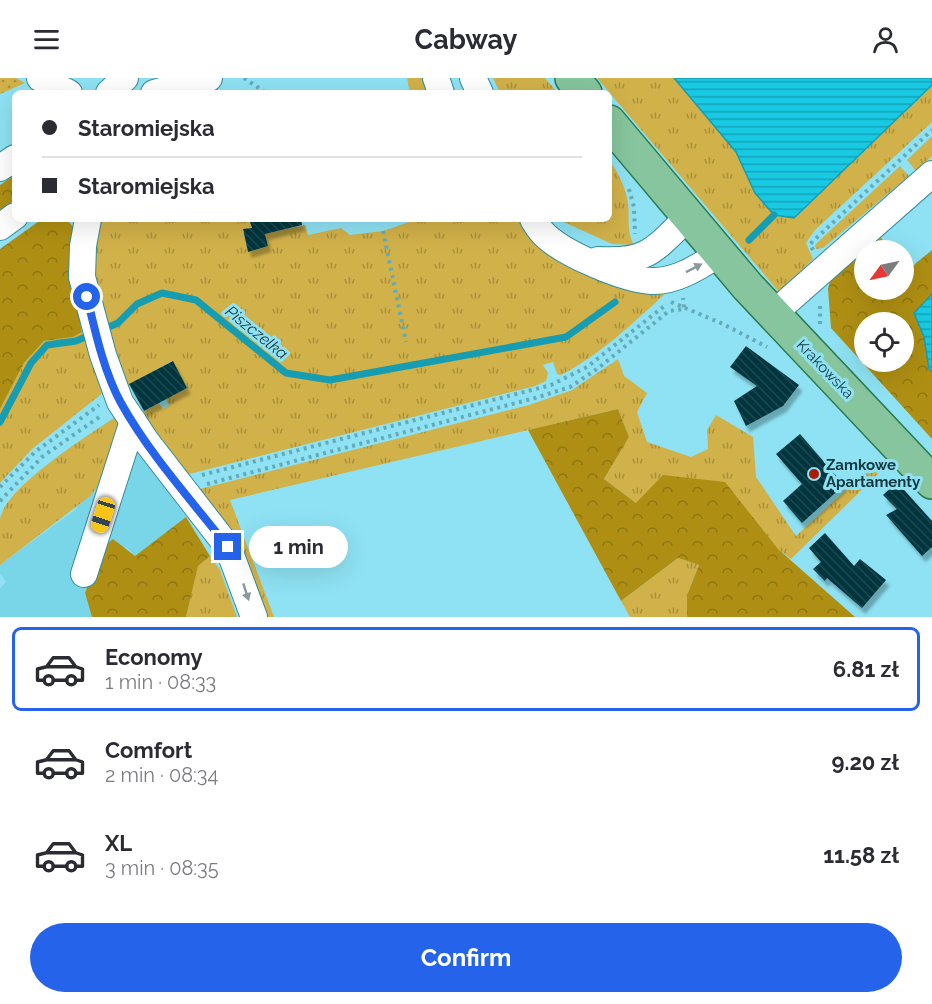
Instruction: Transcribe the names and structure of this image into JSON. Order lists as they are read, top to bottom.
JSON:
{
  "streets": {
    "main road": ["Krakowska"]
  },
  "water": ["Piszczelka"],
  "places": ["Zamkowe Apartamenty"],
  "north": "bottom left",
  "page": {
    "header": "Cabway",
    "banner": ["Staromiejska", "Staromiejska"],
    "bubble": "1 min",
    "list": [
      {
        "name": "Economy",
        "note": "1 min · 08:33",
        "value": "6.81 zł"
      },
      {
        "name": "Comfort",
        "note": "2 min · 08:34",
        "value": "9.20 zł"
      },
      {
        "name": "XL",
        "note": "3 min · 08:35",
        "value": "11.58 zł"
      }
    ],
    "buttons": "Confirm"
  }
}
